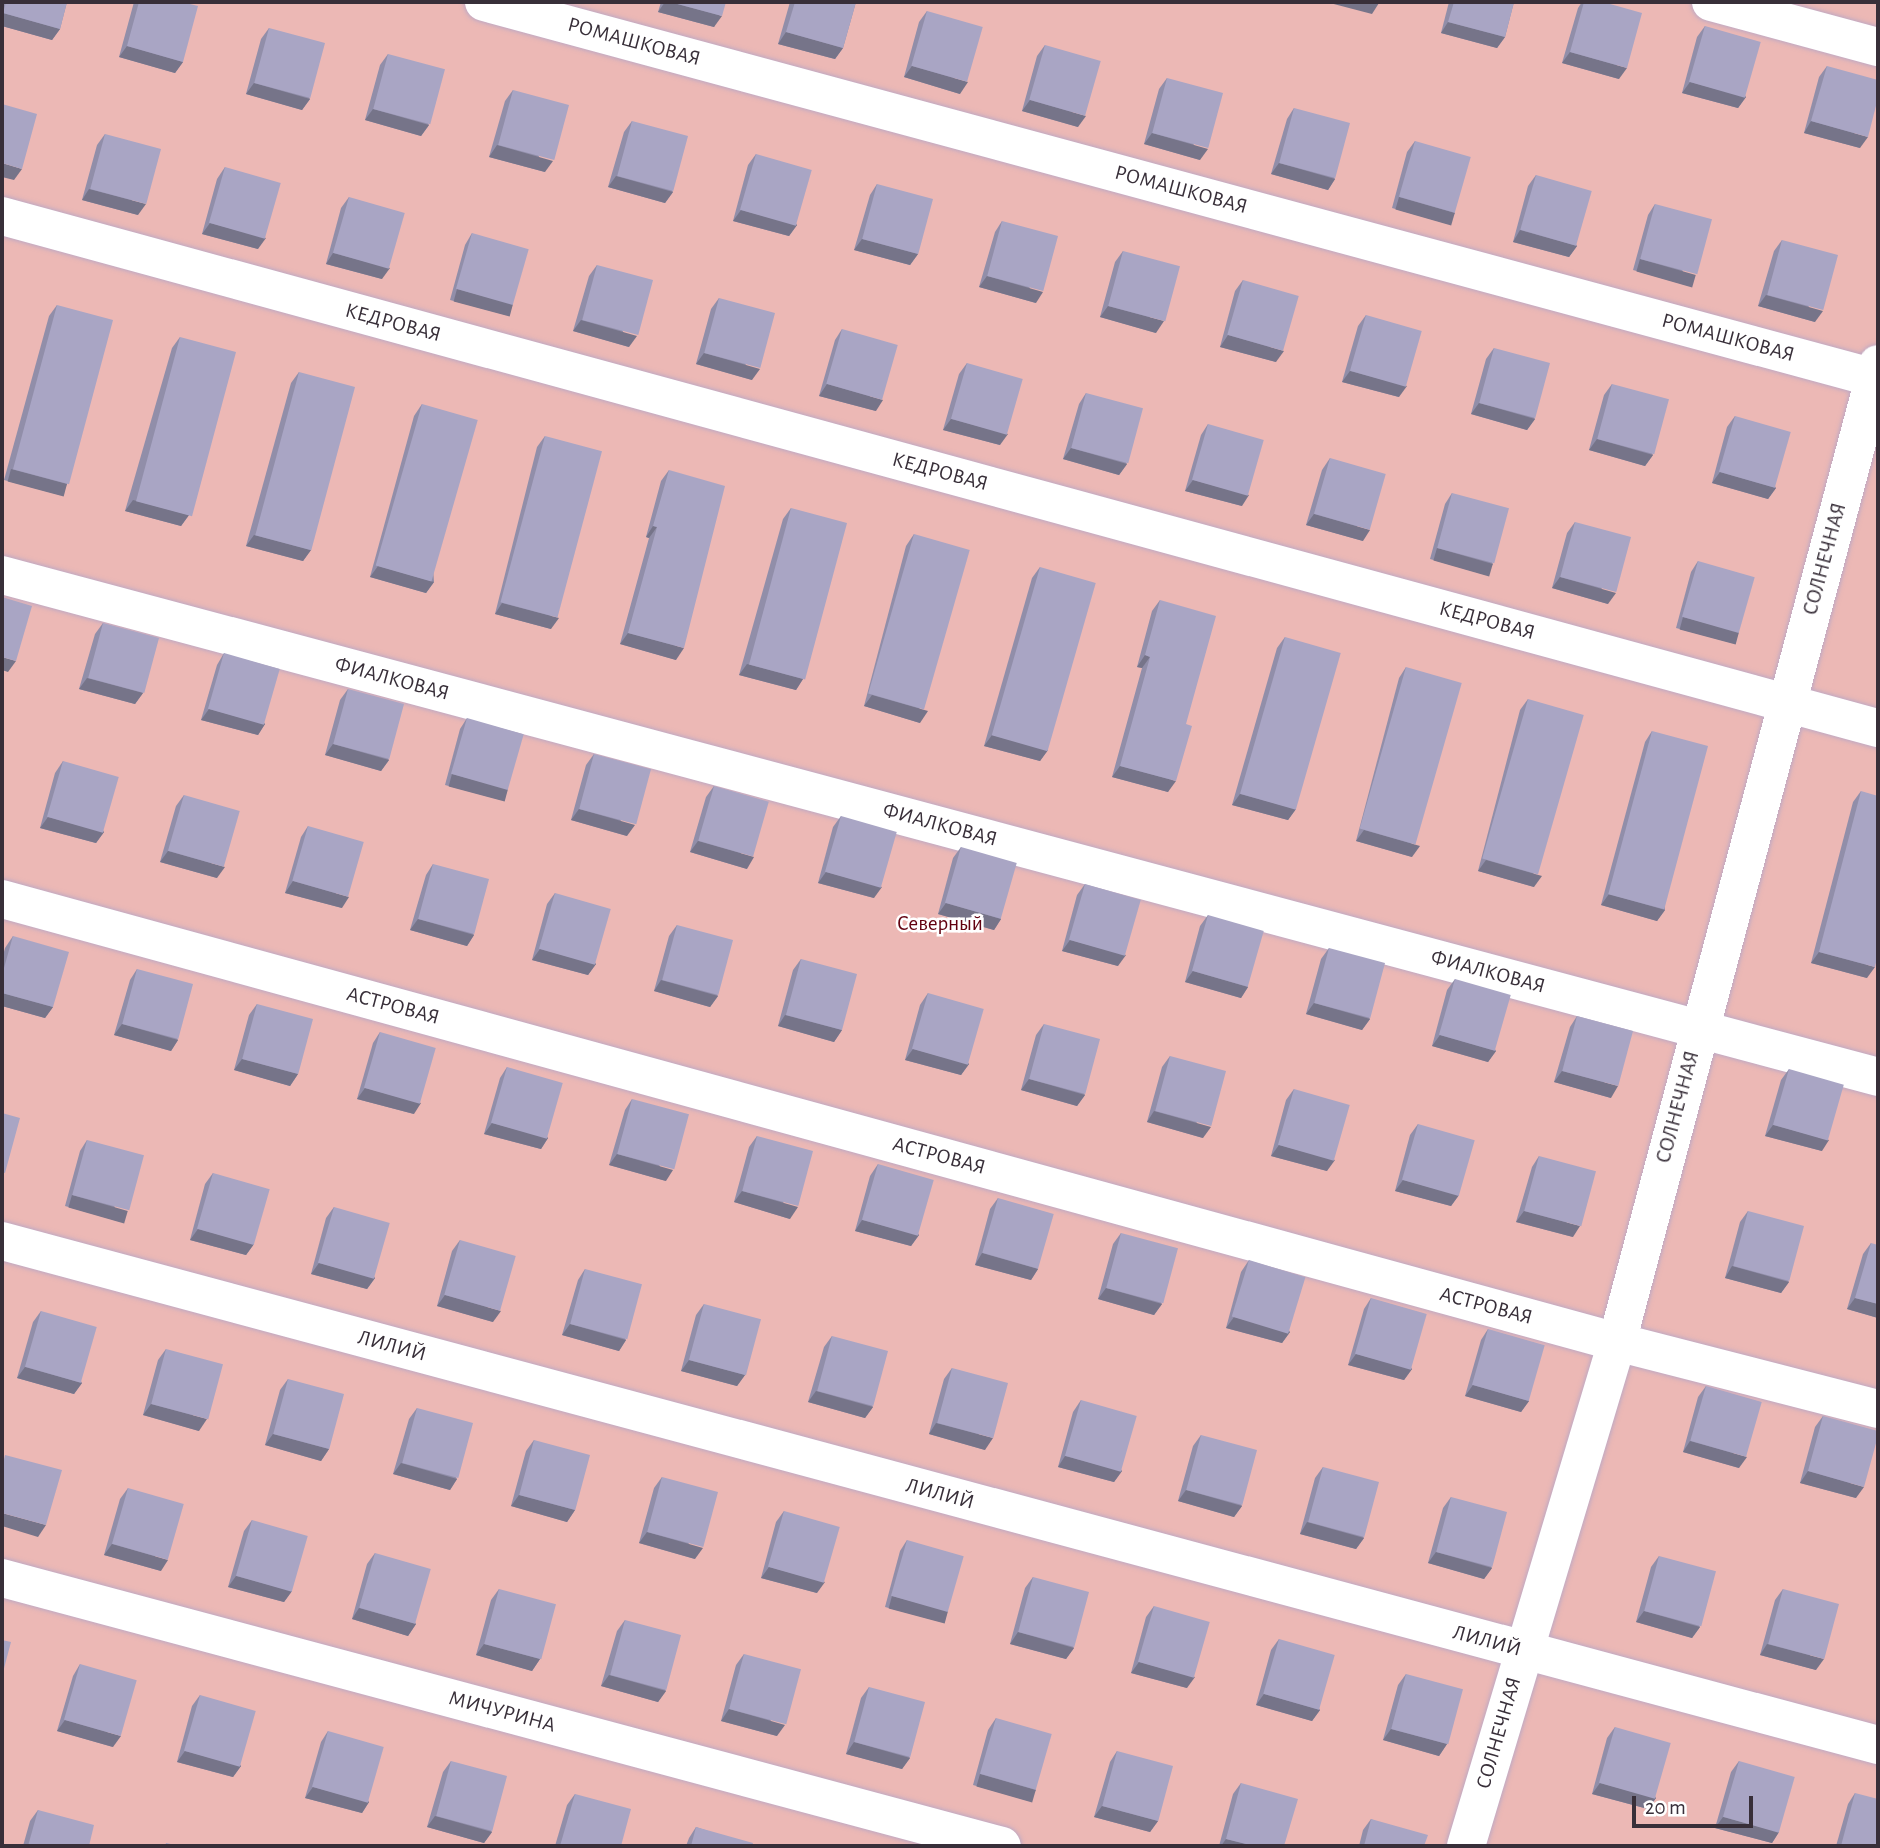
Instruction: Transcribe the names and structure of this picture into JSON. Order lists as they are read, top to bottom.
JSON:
{
  "streets": {
    "street": [
      "РОМАШКОВАЯ",
      "КЕДРОВАЯ",
      "СОЛНЕЧНАЯ",
      "ФИАЛКОВАЯ",
      "АСТРОВАЯ",
      "ЛИЛИЙ",
      "МИЧУРИНА"
    ]
  },
  "crossings": [
    ["РОМАШКОВАЯ", "СОЛНЕЧНАЯ"],
    ["КЕДРОВАЯ", "СОЛНЕЧНАЯ"],
    ["СОЛНЕЧНАЯ", "ФИАЛКОВАЯ"],
    ["СОЛНЕЧНАЯ", "АСТРОВАЯ"],
    ["СОЛНЕЧНАЯ", "ЛИЛИЙ"]
  ],
  "parks": ["Северный"],
  "scale_bar": "20 m"
}
